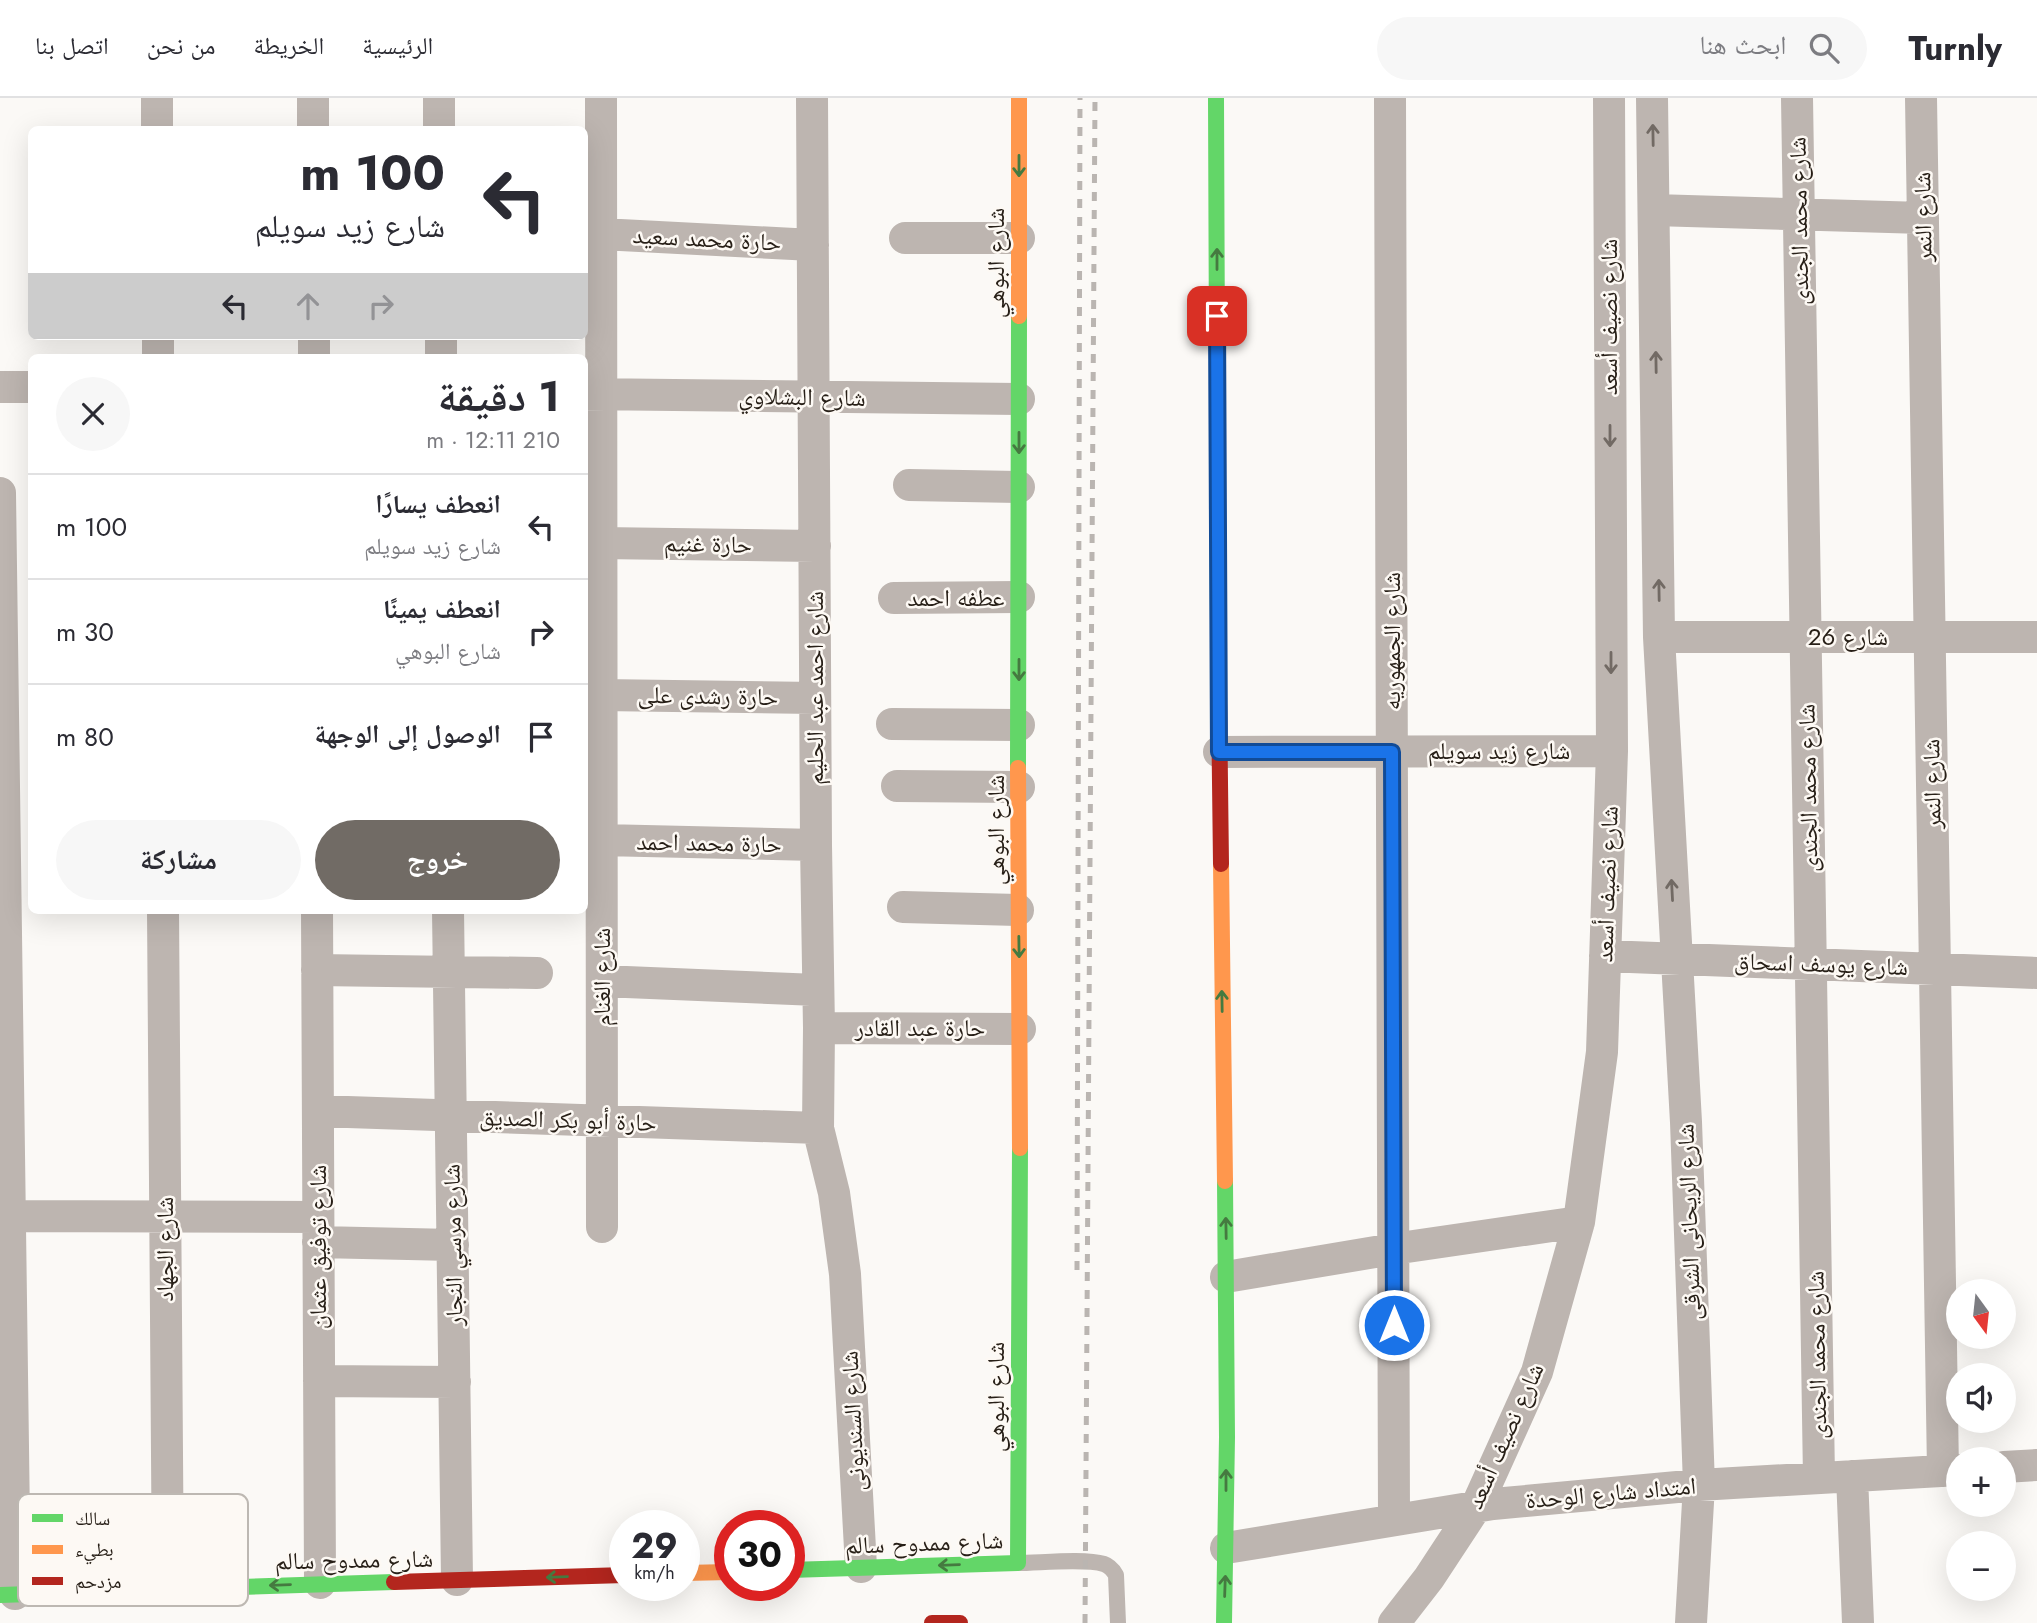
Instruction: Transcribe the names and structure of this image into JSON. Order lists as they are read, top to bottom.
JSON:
{
  "streets": {
    "street": [
      "شارع النمر",
      "شارع محمد الجندى",
      "حارة محمد سعيد",
      "شارع البوهي",
      "شارع نصيف أسعد",
      "شارع البشلاوي",
      "حارة غنيم",
      "عطفه احمد",
      "شارع 26",
      "شارع الجمهوريه",
      "شارع احمد عبد الحليم",
      "حارة رشدى على",
      "شارع زيد سويلم",
      "حارة محمد احمد",
      "شارع يوسف اسحاق",
      "شارع الغنام",
      "حارة عبد القادر",
      "حارة أبو بكر الصديق",
      "شارع الريحانى الشرقى",
      "شارع مرسي النجار",
      "شارع توفيق عثمان",
      "شارع الجهاد",
      "شارع السنديونى",
      "امتداد شارع الوحدة",
      "شارع ممدوح سالم"
    ]
  },
  "crossings": [
    ["شارع النمر", "شارع 26"],
    ["شارع النمر", "شارع يوسف اسحاق"],
    ["شارع محمد الجندى", "شارع 26"],
    ["شارع محمد الجندى", "شارع يوسف اسحاق"],
    ["شارع محمد الجندى", "امتداد شارع الوحدة"],
    ["حارة محمد سعيد", "شارع احمد عبد الحليم"],
    ["حارة محمد سعيد", "شارع الغنام"],
    ["شارع البوهي", "شارع البشلاوي"],
    ["شارع البوهي", "عطفه احمد"],
    ["شارع البوهي", "حارة عبد القادر"],
    ["شارع البوهي", "شارع ممدوح سالم"],
    ["شارع نصيف أسعد", "شارع 26"],
    ["شارع نصيف أسعد", "شارع زيد سويلم"],
    ["شارع نصيف أسعد", "شارع يوسف اسحاق"],
    ["شارع نصيف أسعد", "شارع الريحانى الشرقى"],
    ["شارع نصيف أسعد", "امتداد شارع الوحدة"],
    ["شارع البشلاوي", "شارع احمد عبد الحليم"],
    ["شارع البشلاوي", "شارع الغنام"],
    ["حارة غنيم", "شارع احمد عبد الحليم"],
    ["حارة غنيم", "شارع الغنام"],
    ["شارع الجمهوريه", "شارع زيد سويلم"],
    ["شارع الجمهوريه", "امتداد شارع الوحدة"],
    ["شارع احمد عبد الحليم", "حارة رشدى على"],
    ["شارع احمد عبد الحليم", "حارة محمد احمد"],
    ["شارع احمد عبد الحليم", "حارة عبد القادر"],
    ["شارع احمد عبد الحليم", "حارة أبو بكر الصديق"],
    ["شارع احمد عبد الحليم", "شارع السنديونى"],
    ["حارة رشدى على", "شارع الغنام"],
    ["حارة محمد احمد", "شارع الغنام"],
    ["شارع يوسف اسحاق", "شارع الريحانى الشرقى"],
    ["شارع الغنام", "حارة أبو بكر الصديق"],
    ["حارة أبو بكر الصديق", "شارع مرسي النجار"],
    ["حارة أبو بكر الصديق", "شارع توفيق عثمان"],
    ["شارع الريحانى الشرقى", "امتداد شارع الوحدة"],
    ["شارع مرسي النجار", "شارع ممدوح سالم"],
    ["شارع توفيق عثمان", "شارع ممدوح سالم"],
    ["شارع السنديونى", "شارع ممدوح سالم"]
  ],
  "one_way": ["شارع ممدوح سالم"],
  "legend": ["سالك", "بطيء", "مزدحم"],
  "north": "bottom",
  "page": {
    "header": "Turnly",
    "search": "ابحث هنا",
    "nav": [
      "الرئيسية",
      "الخريطة",
      "من نحن",
      "اتصل بنا"
    ],
    "turn": ["100 m", "شارع زيد سويلم"],
    "heading": ["1 دقيقة", "210 m · 12:11"],
    "list": [
      {
        "name": "انعطف يسارًا",
        "note": "شارع زيد سويلم",
        "value": "100 m"
      },
      {
        "name": "انعطف يمينًا",
        "note": "شارع البوهي",
        "value": "30 m"
      },
      {
        "name": "الوصول إلى الوجهة",
        "value": "80 m"
      }
    ],
    "buttons": ["خروج", "مشاركة"],
    "map_buttons": ["+", "−"],
    "speed": "29 km/h",
    "limit": "30"
  }
}
